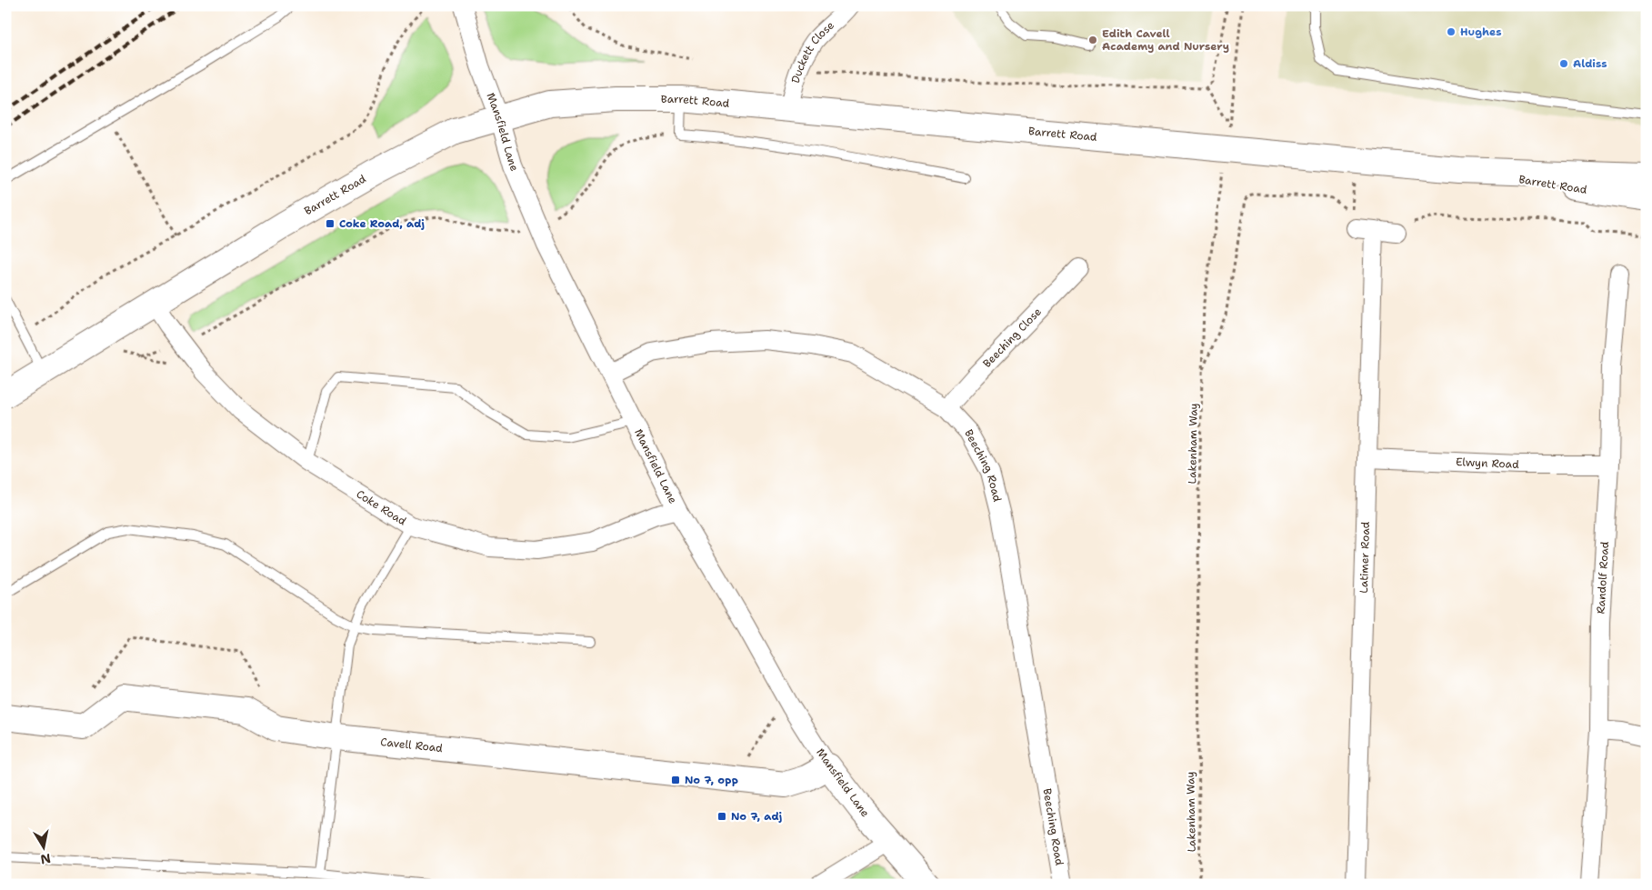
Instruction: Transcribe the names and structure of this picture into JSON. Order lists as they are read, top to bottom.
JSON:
{
  "streets": {
    "main road": ["Barrett Road", "Mansfield Lane", "Cavell Road"],
    "street": [
      "Duckett Close",
      "Beeching Close",
      "Elwyn Road",
      "Beeching Road",
      "Coke Road",
      "Latimer Road",
      "Randolf Road"
    ],
    "path": ["Lakenham Way"]
  },
  "crossings": [
    ["Duckett Close", "Barrett Road"],
    ["Barrett Road", "Mansfield Lane"],
    ["Barrett Road", "Coke Road"],
    ["Mansfield Lane", "Beeching Road"],
    ["Mansfield Lane", "Coke Road"],
    ["Mansfield Lane", "Cavell Road"],
    ["Beeching Close", "Beeching Road"],
    ["Elwyn Road", "Latimer Road"],
    ["Elwyn Road", "Randolf Road"]
  ],
  "places": {
    "other": ["Hughes", "Edith Cavell Academy and Nursery", "Aldiss"],
    "transit": ["Coke Road, adj", "No 7, opp", "No 7, adj"]
  },
  "north": "bottom"
}
